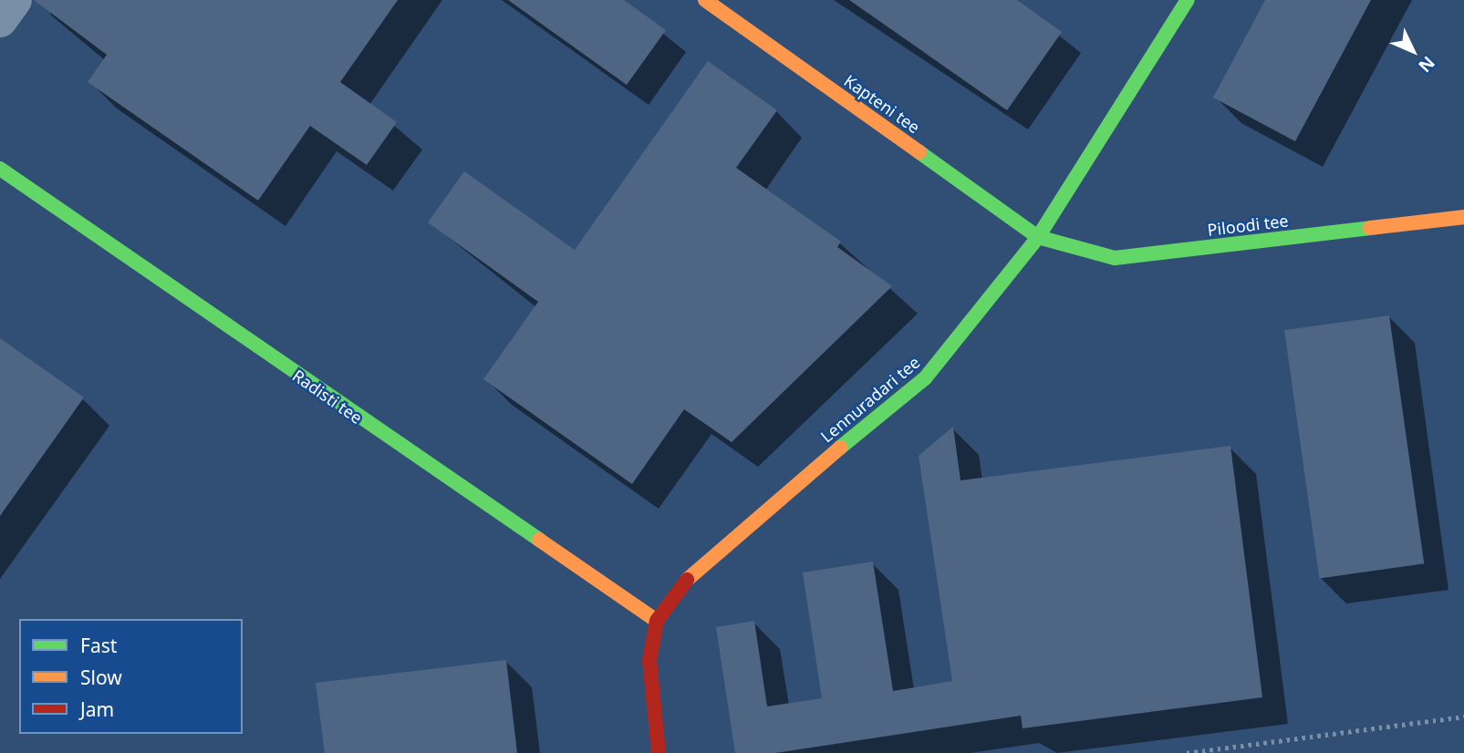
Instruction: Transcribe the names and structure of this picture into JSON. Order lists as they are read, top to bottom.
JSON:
{
  "streets": {
    "street": [
      "Kapteni tee",
      "Piloodi tee",
      "Radisti tee",
      "Lennuradari tee"
    ]
  },
  "crossings": [
    ["Kapteni tee", "Piloodi tee"],
    ["Kapteni tee", "Lennuradari tee"],
    ["Piloodi tee", "Lennuradari tee"],
    ["Radisti tee", "Lennuradari tee"]
  ],
  "legend": ["Fast", "Slow", "Jam"],
  "north": "bottom right"
}
